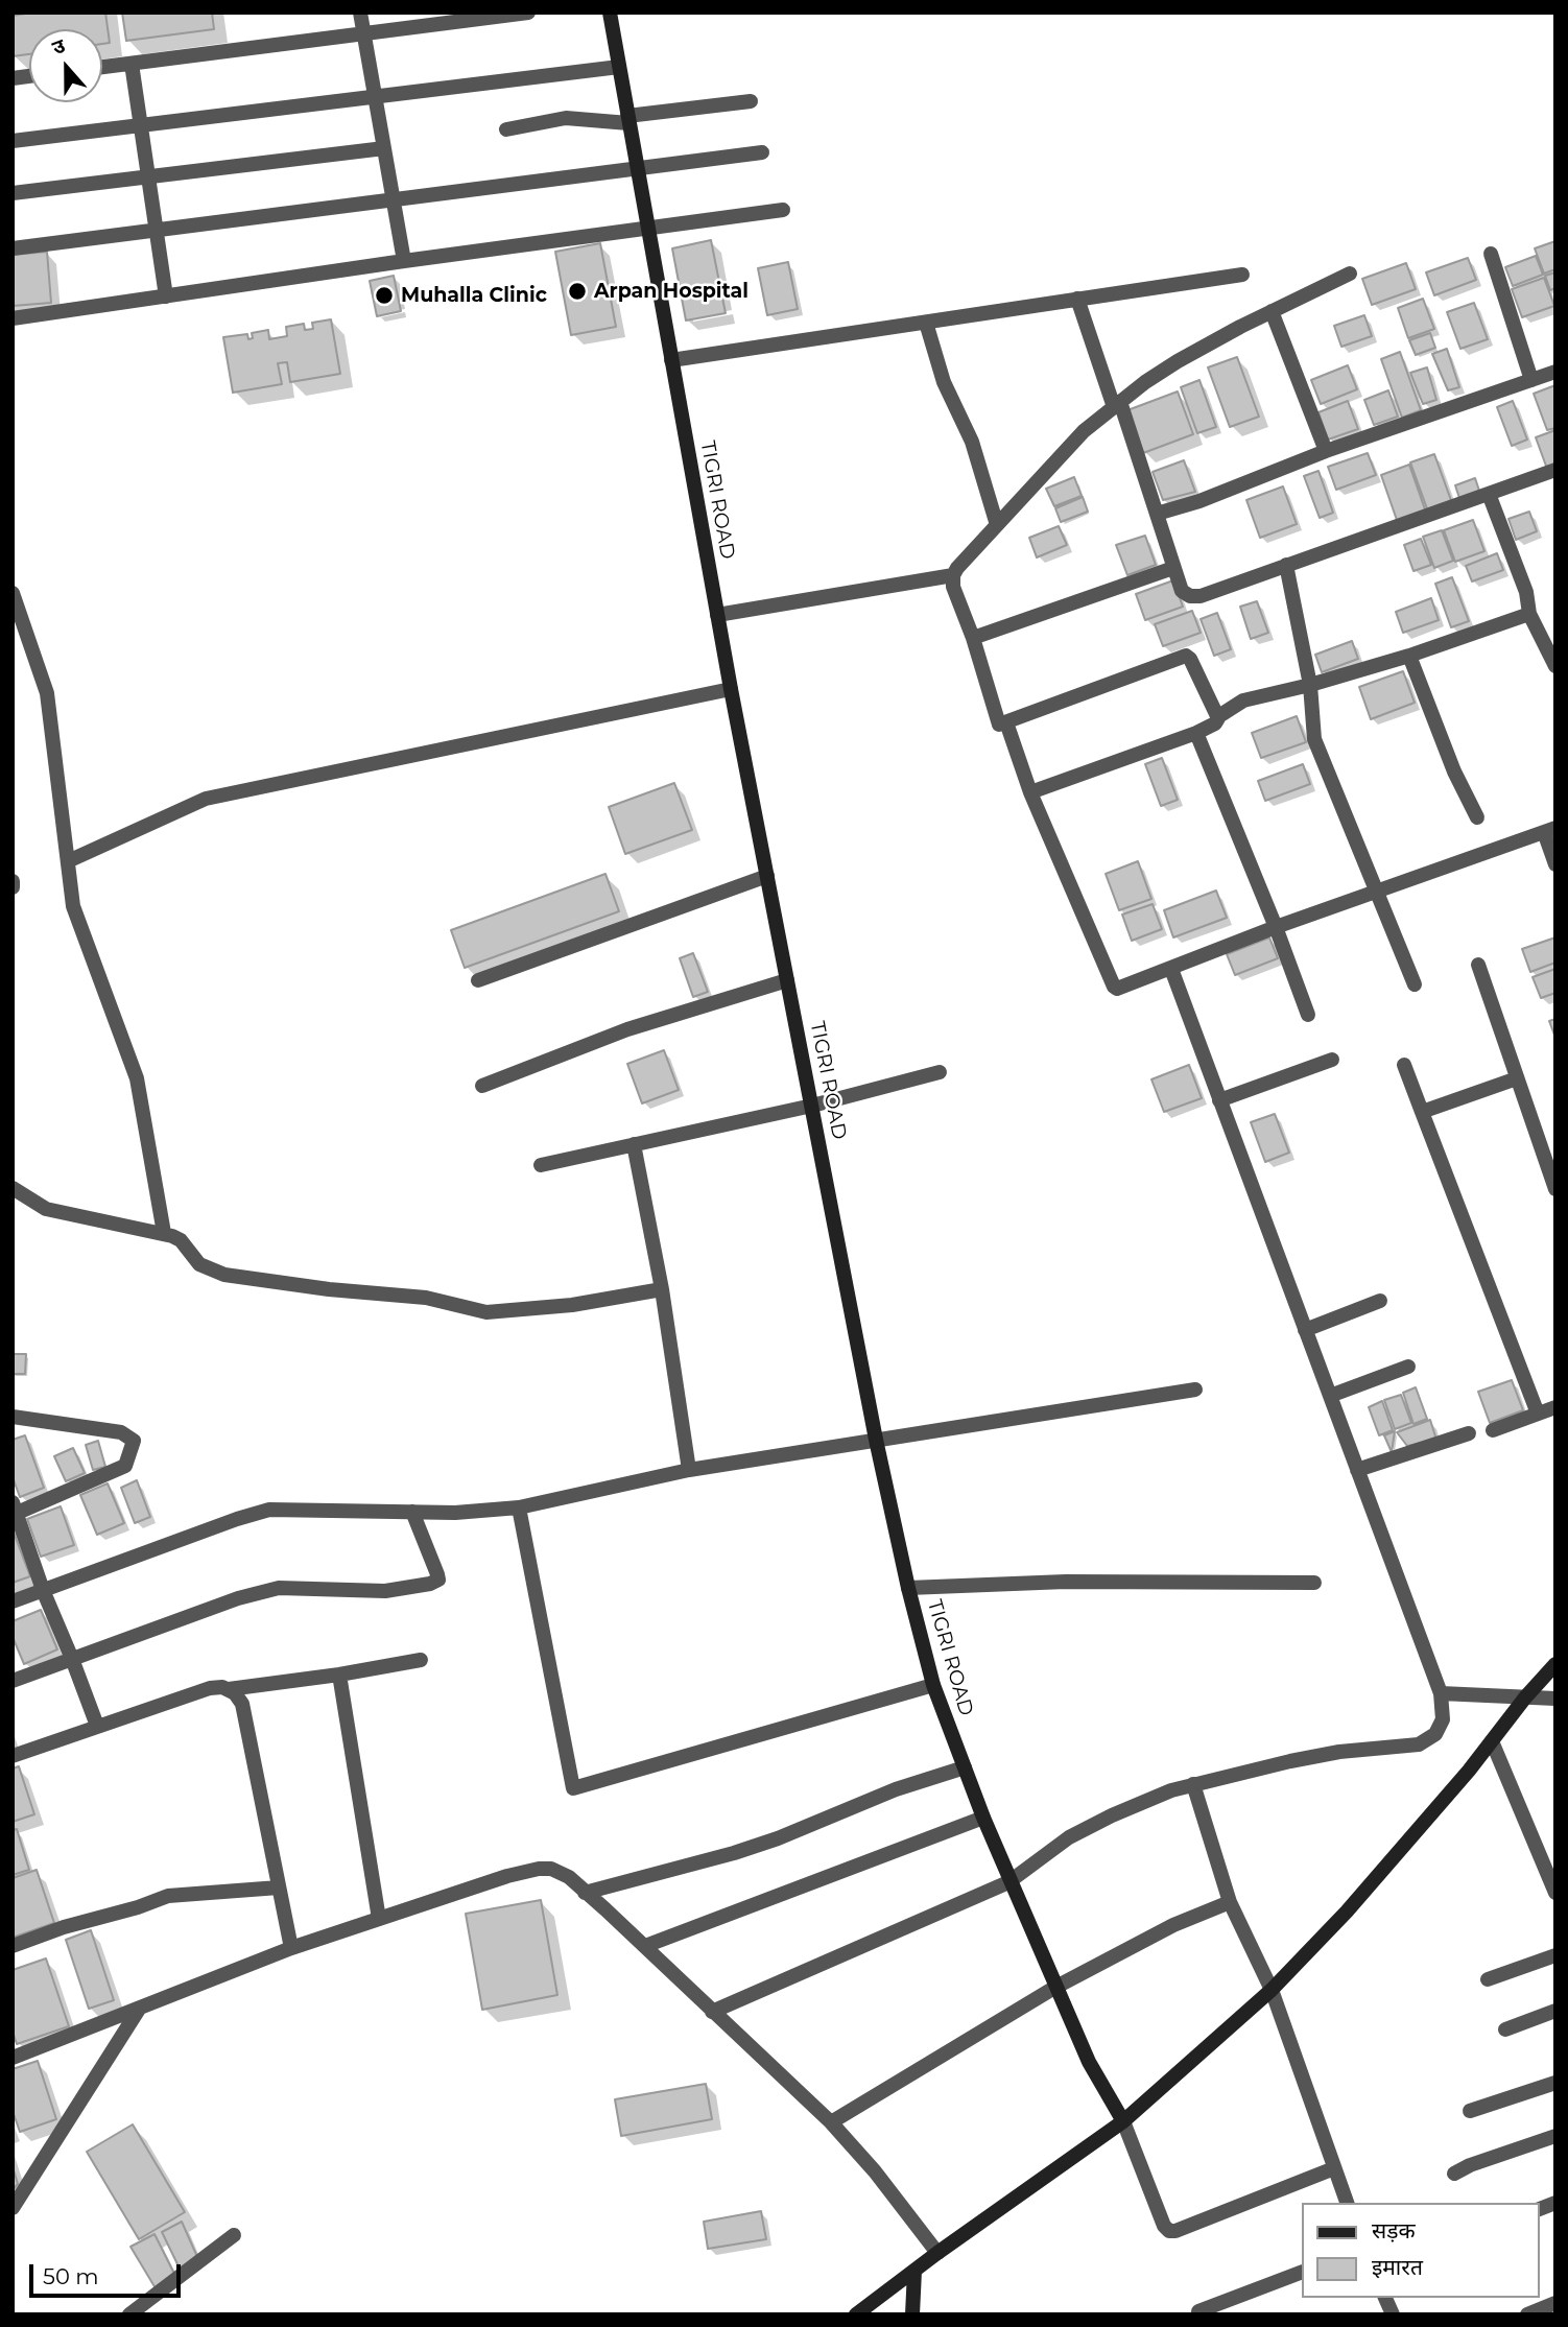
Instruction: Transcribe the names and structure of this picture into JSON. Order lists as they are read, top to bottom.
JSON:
{
  "streets": {
    "street": ["TIGRI ROAD"]
  },
  "places": ["Arpan Hospital", "Muhalla Clinic"],
  "legend": ["सड़क", "इमारत"],
  "scale_bar": "50 m",
  "north": "top"
}
